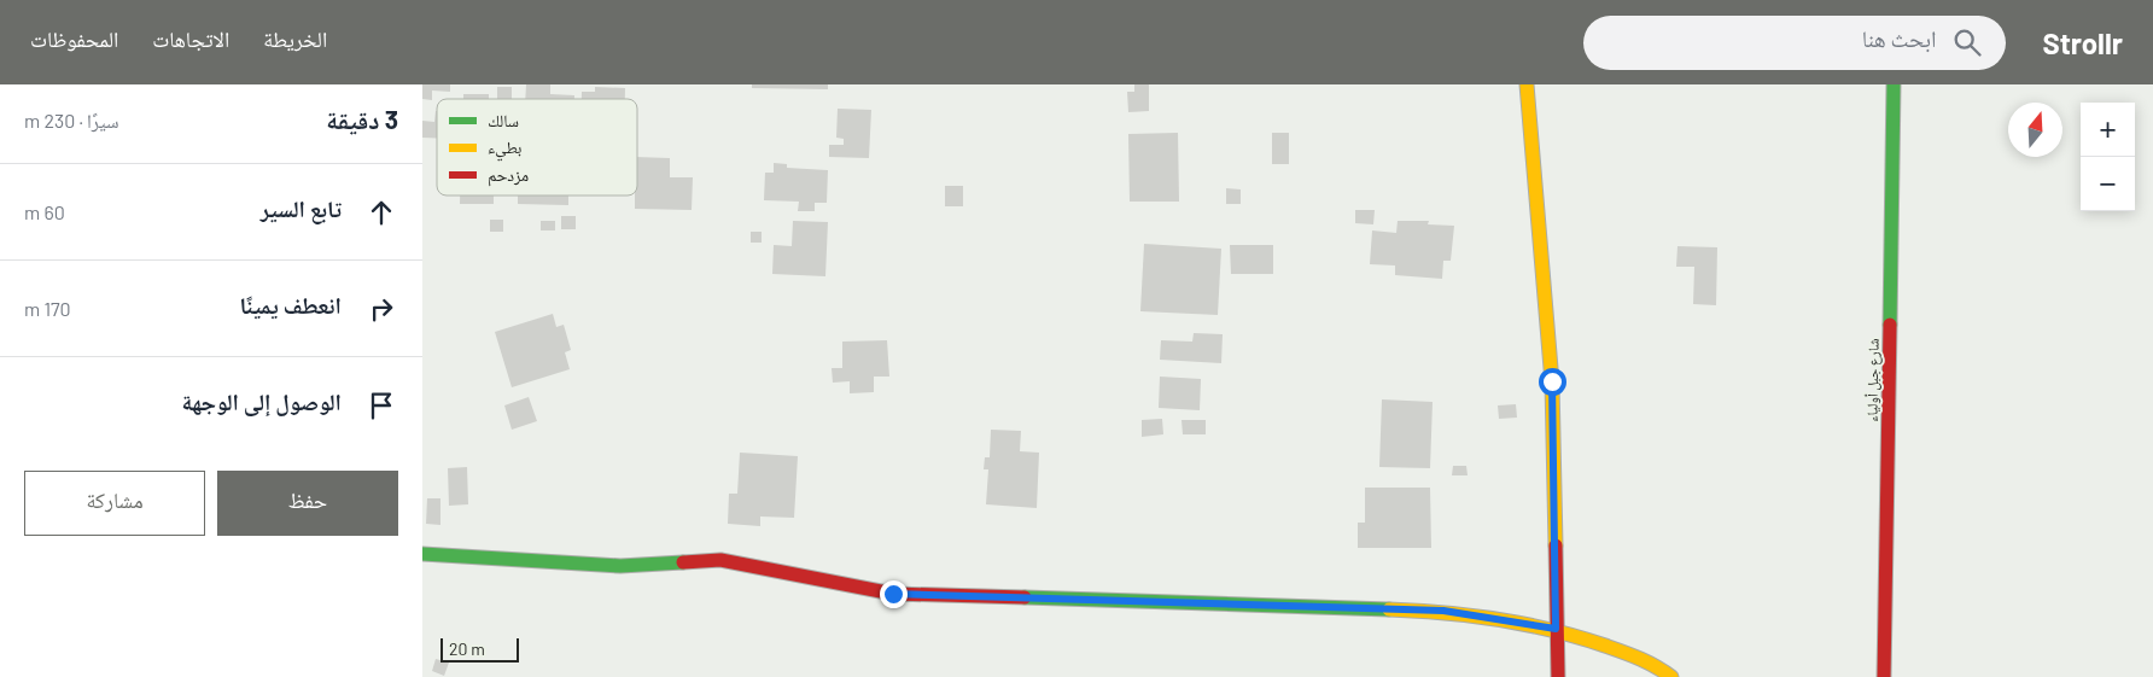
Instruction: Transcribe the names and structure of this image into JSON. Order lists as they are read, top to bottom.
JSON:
{
  "streets": {
    "main road": ["شارع جبل أولياء"]
  },
  "legend": ["سالك", "بطيء", "مزدحم"],
  "scale_bar": "20 m",
  "north": "top",
  "page": {
    "header": "Strollr",
    "search": "ابحث هنا",
    "nav": ["الخريطة", "الاتجاهات", "المحفوظات"],
    "heading": ["3 دقيقة", "سيرًا · 230 m"],
    "map_buttons": ["+", "−"],
    "list": [
      ["تابع السير", "60 m"],
      ["انعطف يمينًا", "170 m"],
      "الوصول إلى الوجهة"
    ],
    "buttons": ["حفظ", "مشاركة"],
    "scale": "20 m"
  }
}
